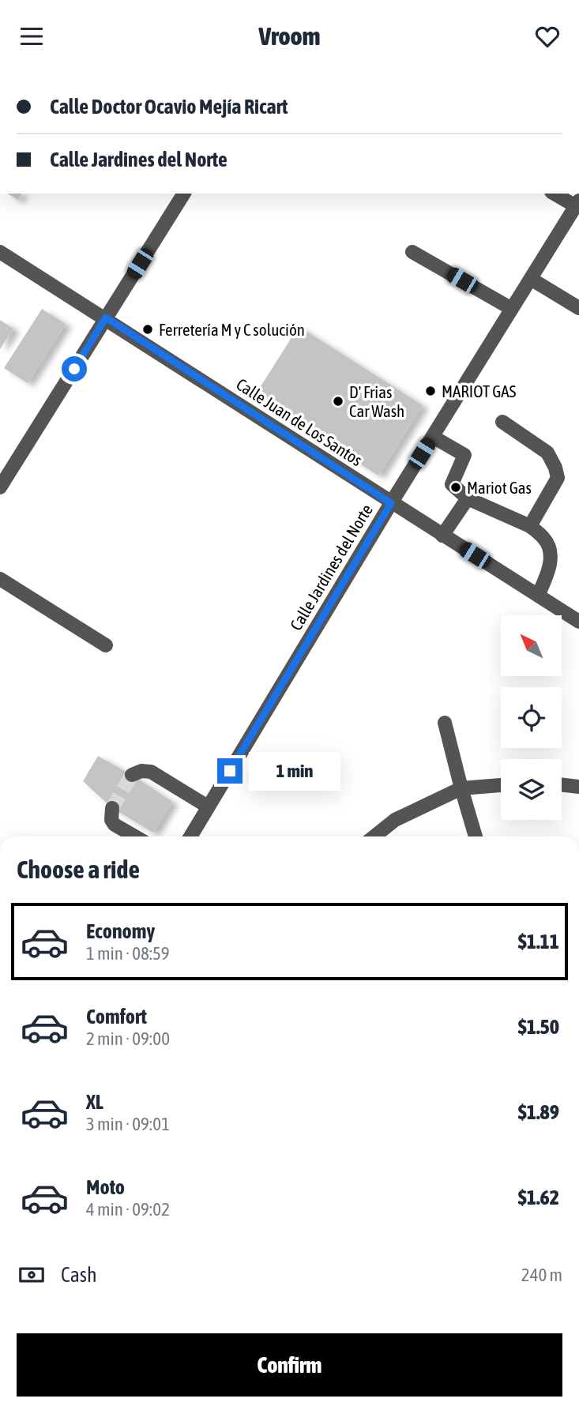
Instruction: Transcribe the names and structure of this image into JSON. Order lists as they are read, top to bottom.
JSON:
{
  "streets": {
    "street": ["Calle Juan de Los Santos", "Calle Jardines del Norte"]
  },
  "crossings": [
    ["Calle Juan de Los Santos", "Calle Jardines del Norte"]
  ],
  "places": [
    "Ferretería M y C solución",
    "MARIOT GAS",
    "D' Frias Car Wash",
    "Mariot Gas"
  ],
  "north": "top left",
  "page": {
    "header": "Vroom",
    "banner": ["Calle Doctor Ocavio Mejía Ricart", "Calle Jardines del Norte"],
    "bubble": "1 min",
    "heading": "Choose a ride",
    "list": [
      {
        "name": "Economy",
        "note": "1 min · 08:59",
        "value": "$1.11"
      },
      {
        "name": "Comfort",
        "note": "2 min · 09:00",
        "value": "$1.50"
      },
      {
        "name": "XL",
        "note": "3 min · 09:01",
        "value": "$1.89"
      },
      {
        "name": "Moto",
        "note": "4 min · 09:02",
        "value": "$1.62"
      }
    ],
    "pay": ["Cash", "240 m"],
    "buttons": "Confirm"
  }
}
